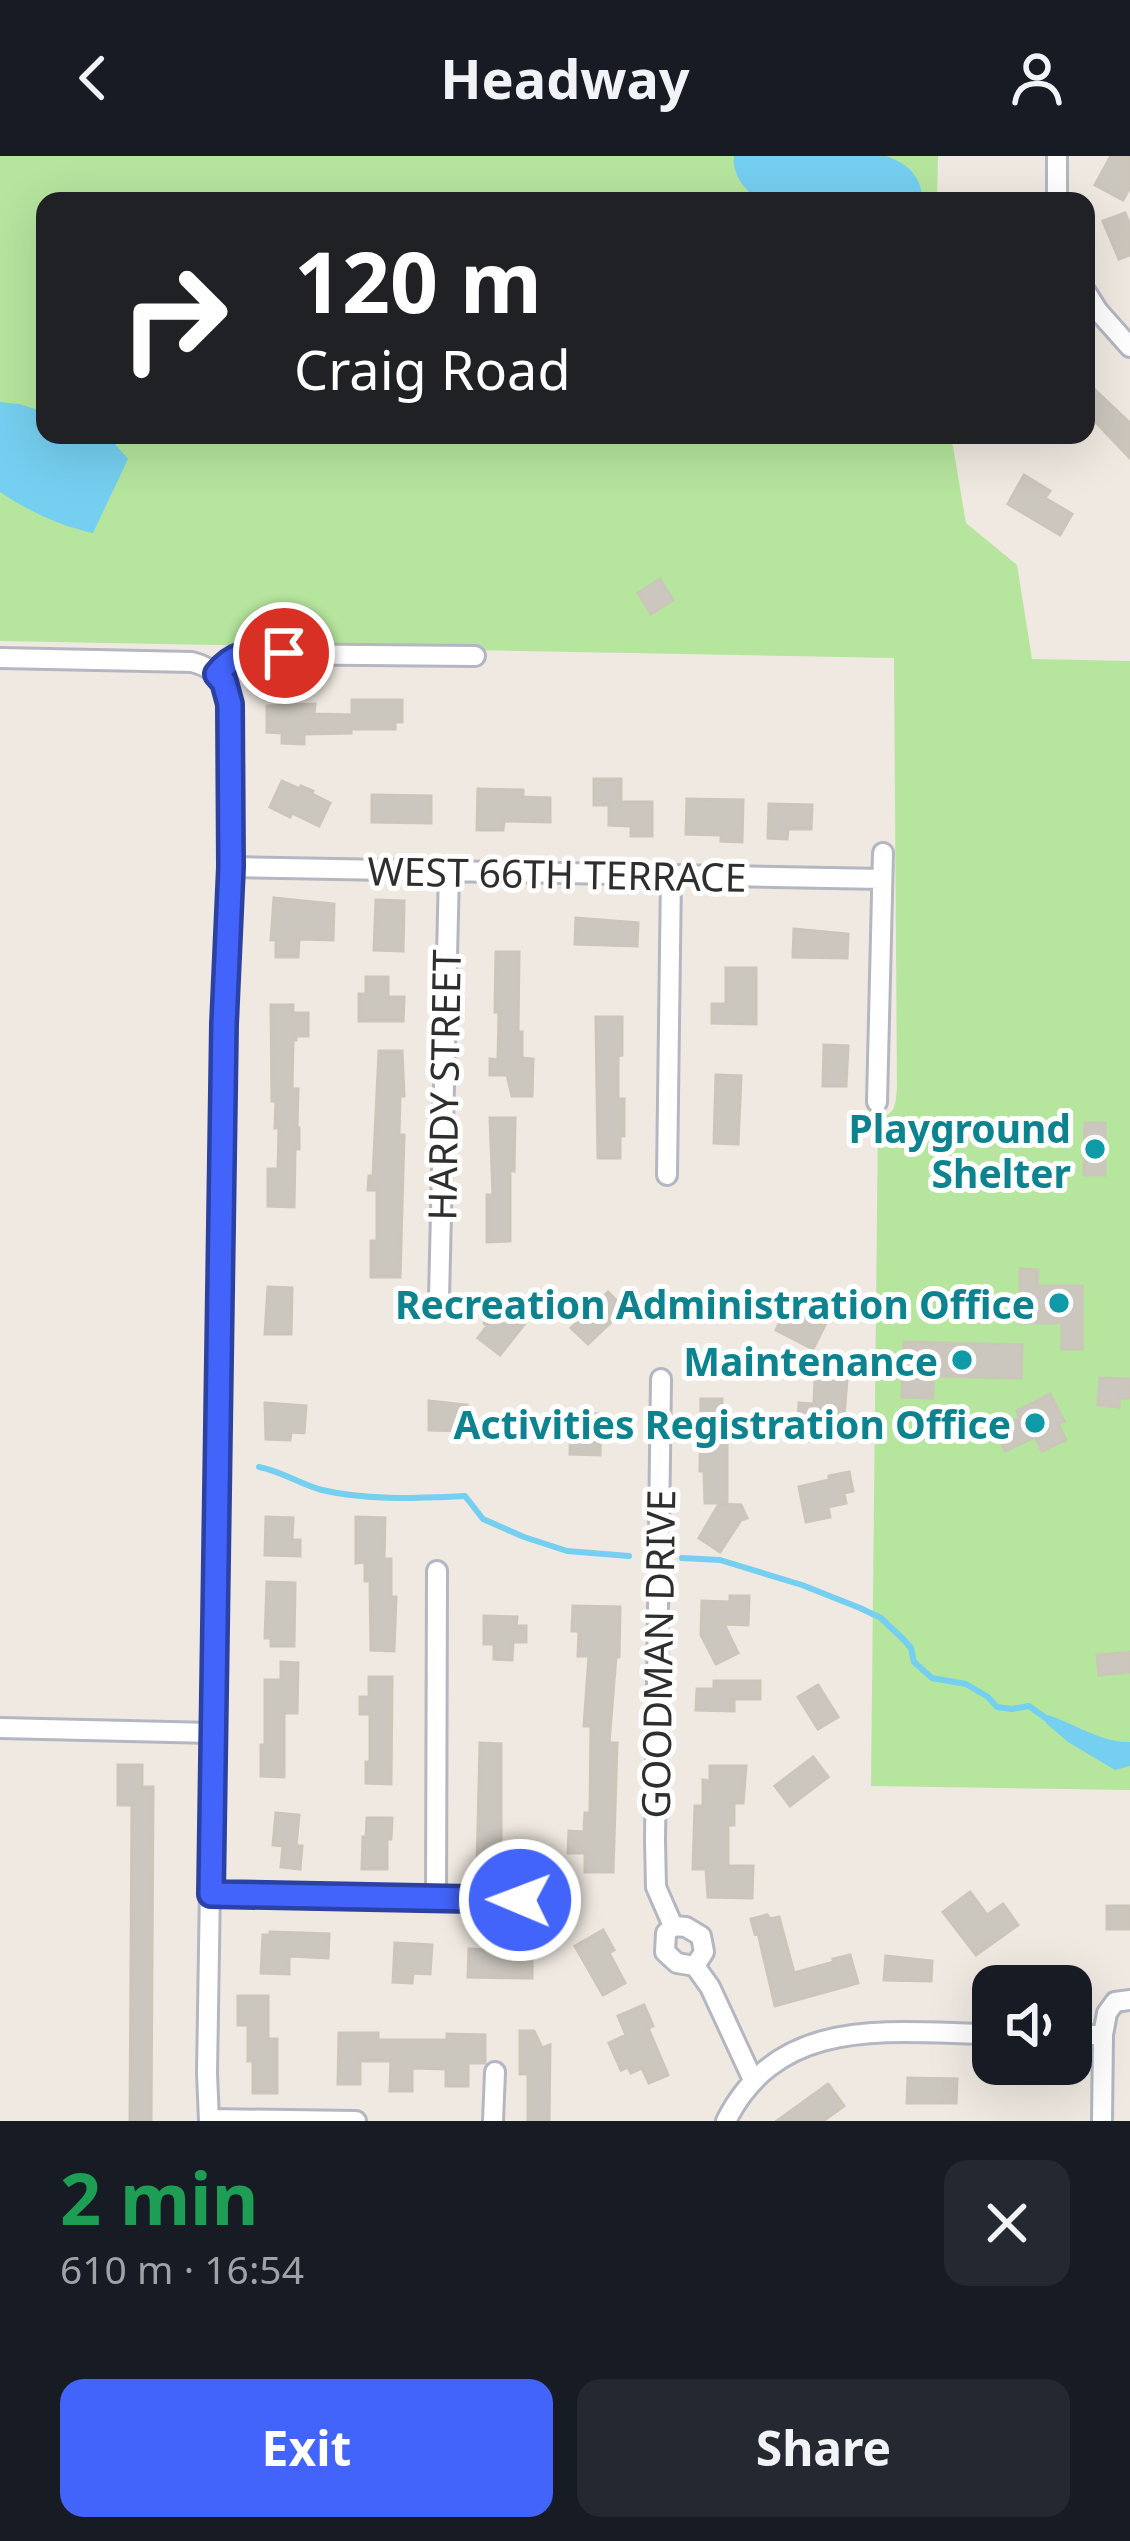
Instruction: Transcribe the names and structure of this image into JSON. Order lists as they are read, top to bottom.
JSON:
{
  "streets": {
    "street": ["WEST 66TH TERRACE", "HARDY STREET", "GOODMAN DRIVE"]
  },
  "crossings": [
    ["WEST 66TH TERRACE", "HARDY STREET"]
  ],
  "places": [
    "Playground Shelter",
    "Recreation Administration Office",
    "Maintenance",
    "Activities Registration Office"
  ],
  "page": {
    "header": "Headway",
    "turn": ["120 m", "Craig Road"],
    "heading": ["2 min", "610 m · 16:54"],
    "buttons": ["Exit", "Share"]
  }
}
